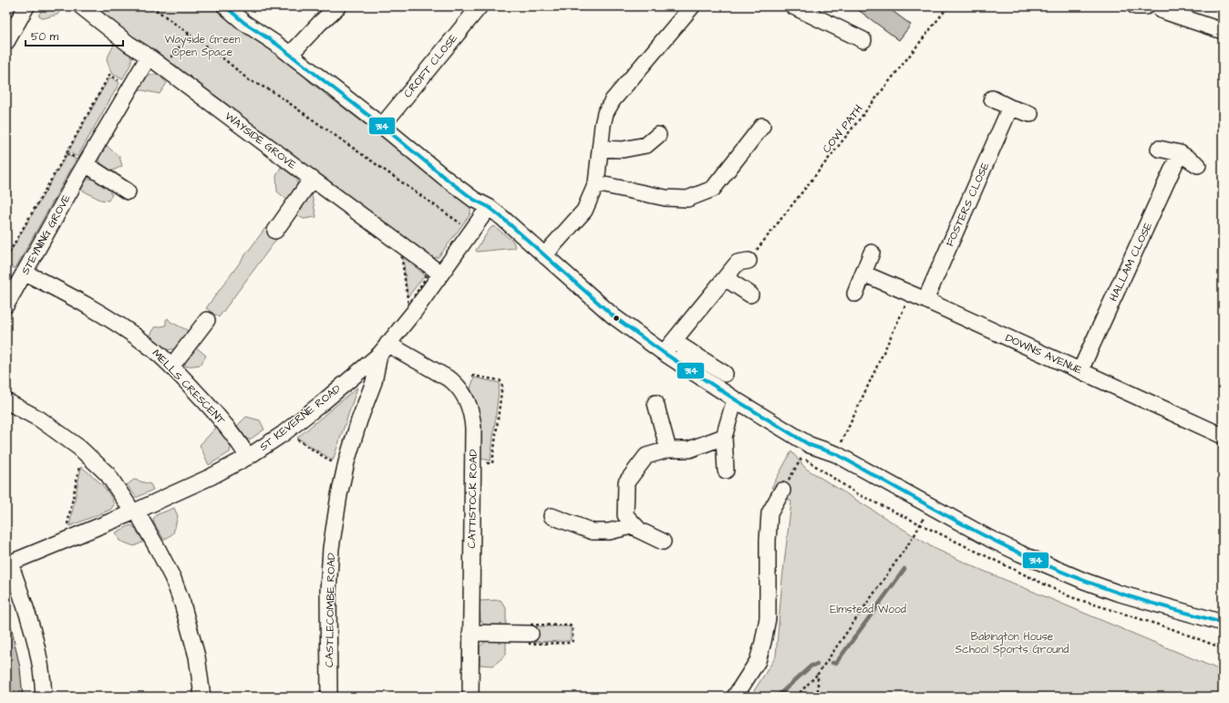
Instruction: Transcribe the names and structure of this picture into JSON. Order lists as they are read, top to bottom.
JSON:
{
  "streets": {
    "street": [
      "CROFT CLOSE",
      "WAYSIDE GROVE",
      "FOSTERS CLOSE",
      "STEYNING GROVE",
      "HALLAM CLOSE",
      "DOWNS AVENUE",
      "MELLS CRESCENT",
      "ST KEVERNE ROAD",
      "CATTISTOCK ROAD",
      "CASTLECOMBE ROAD"
    ],
    "path": ["COW PATH"]
  },
  "crossings": [
    ["WAYSIDE GROVE", "STEYNING GROVE"],
    ["WAYSIDE GROVE", "ST KEVERNE ROAD"],
    ["FOSTERS CLOSE", "DOWNS AVENUE"],
    ["STEYNING GROVE", "MELLS CRESCENT"],
    ["HALLAM CLOSE", "DOWNS AVENUE"],
    ["MELLS CRESCENT", "ST KEVERNE ROAD"],
    ["ST KEVERNE ROAD", "CATTISTOCK ROAD"],
    ["ST KEVERNE ROAD", "CASTLECOMBE ROAD"],
    ["CATTISTOCK ROAD", "CASTLECOMBE ROAD"]
  ],
  "parks": ["Wayside Green Open Space", "Elmstead Wood", "Babington House School Sports Ground"],
  "lines": ["transit line 314"],
  "scale_bar": "50 m"
}
